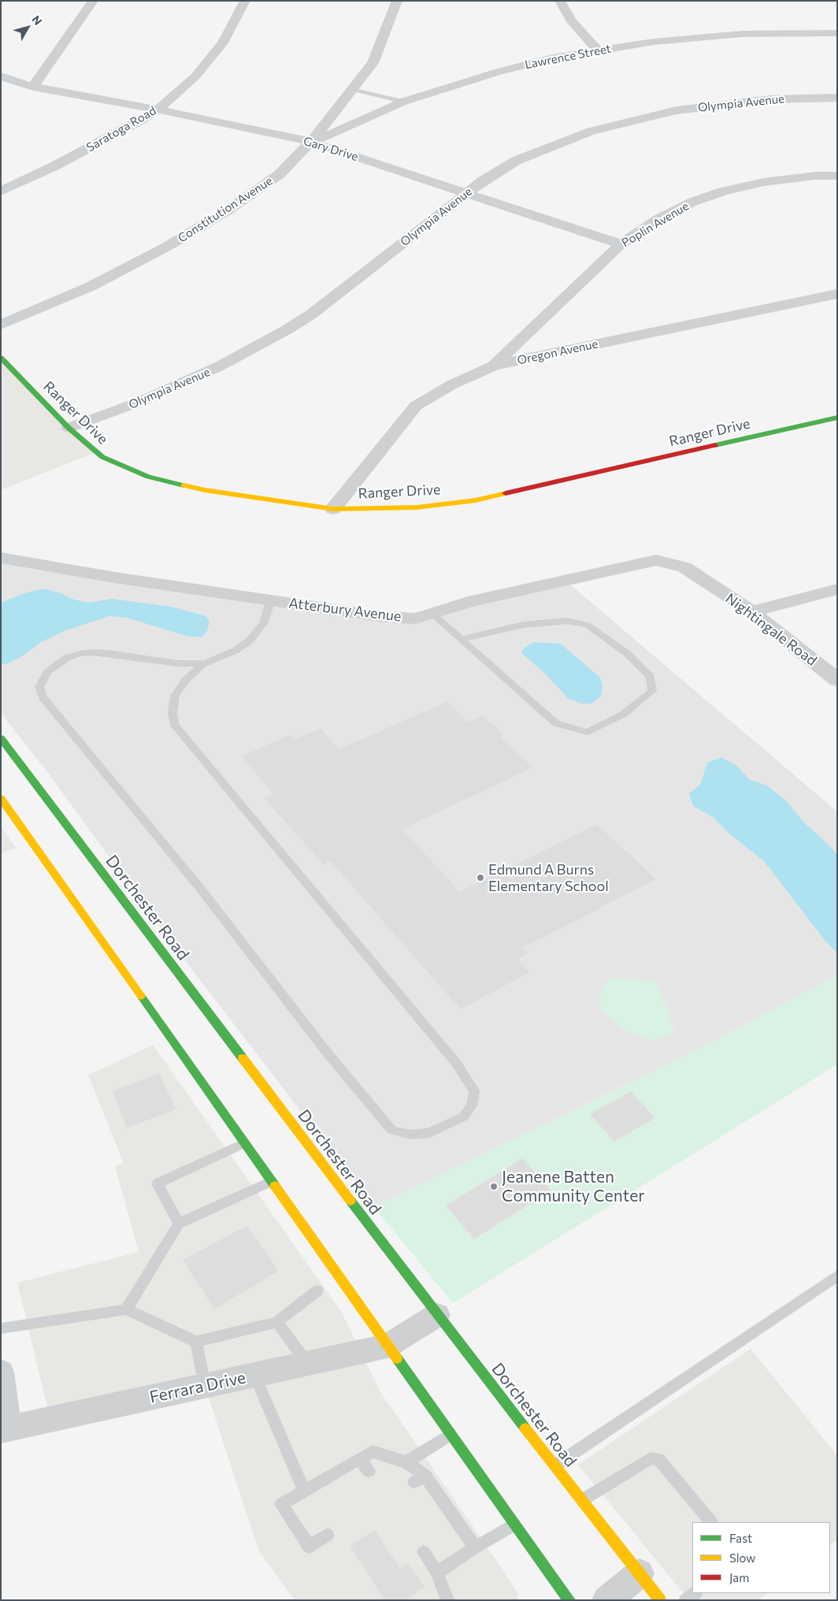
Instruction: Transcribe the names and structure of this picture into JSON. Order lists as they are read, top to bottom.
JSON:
{
  "streets": {
    "main road": ["Ranger Drive", "Dorchester Road"],
    "street": [
      "Lawrence Street",
      "Olympia Avenue",
      "Saratoga Road",
      "Gary Drive",
      "Constitution Avenue",
      "Poplin Avenue",
      "Oregon Avenue",
      "Atterbury Avenue",
      "Nightingale Road",
      "Ferrara Drive"
    ]
  },
  "crossings": [
    ["Lawrence Street", "Gary Drive"],
    ["Lawrence Street", "Constitution Avenue"],
    ["Olympia Avenue", "Gary Drive"],
    ["Olympia Avenue", "Ranger Drive"],
    ["Saratoga Road", "Gary Drive"],
    ["Gary Drive", "Constitution Avenue"],
    ["Gary Drive", "Poplin Avenue"],
    ["Poplin Avenue", "Oregon Avenue"],
    ["Oregon Avenue", "Ranger Drive"],
    ["Atterbury Avenue", "Nightingale Road"],
    ["Dorchester Road", "Ferrara Drive"]
  ],
  "places": ["Edmund A Burns Elementary School", "Jeanene Batten Community Center"],
  "legend": ["Fast", "Slow", "Jam"],
  "north": "top right"
}
